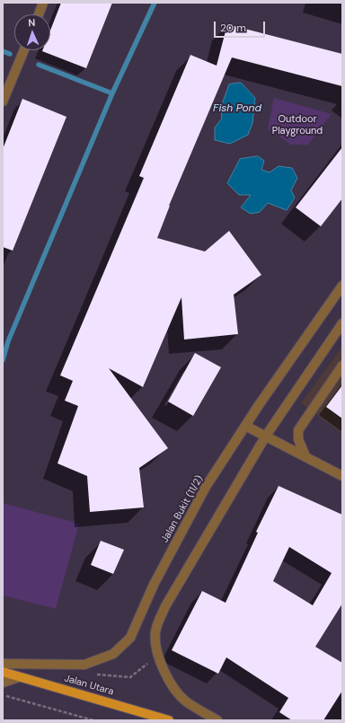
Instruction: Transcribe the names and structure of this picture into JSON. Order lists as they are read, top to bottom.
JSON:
{
  "streets": {
    "main road": ["Jalan Utara"],
    "street": ["Jalan Bukit (11/2)"]
  },
  "water": ["Fish Pond"],
  "parks": ["Outdoor Playground"],
  "scale_bar": "20 m",
  "north": "top"
}
